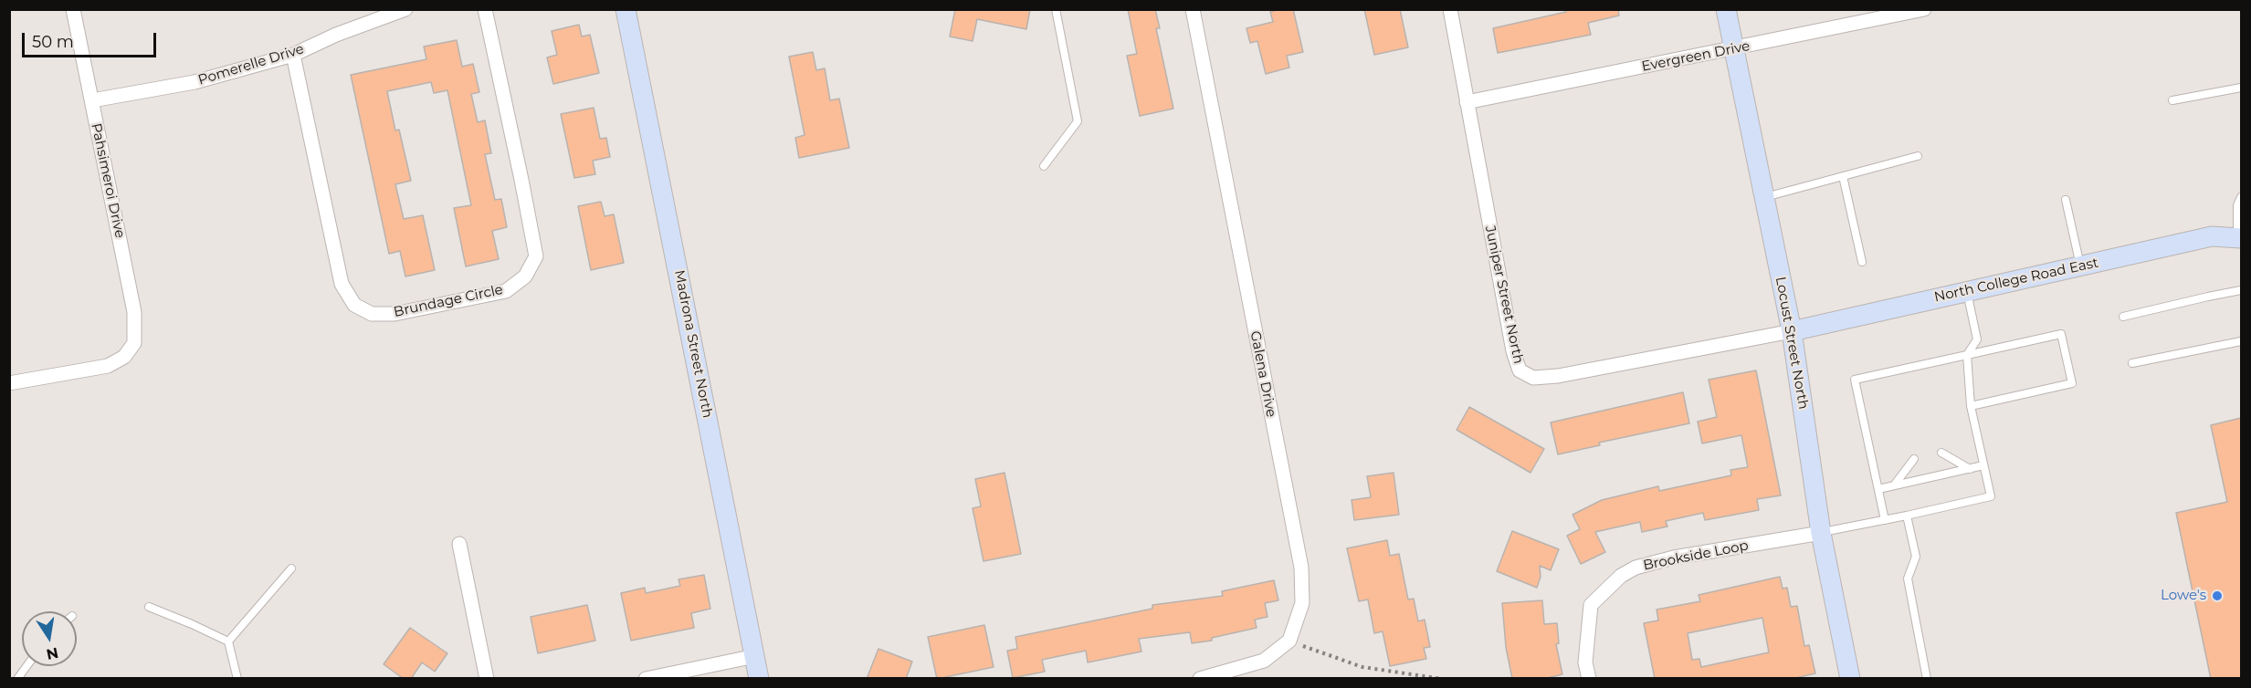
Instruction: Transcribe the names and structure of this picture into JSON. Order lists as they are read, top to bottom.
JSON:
{
  "streets": {
    "street": [
      "Evergreen Drive",
      "Pomerelle Drive",
      "Pahsimeroi Drive",
      "North College Road East",
      "Juniper Street North",
      "Brundage Circle",
      "Locust Street North",
      "Madrona Street North",
      "Galena Drive",
      "Brookside Loop"
    ]
  },
  "crossings": [
    ["Evergreen Drive", "Juniper Street North"],
    ["Evergreen Drive", "Locust Street North"],
    ["Pomerelle Drive", "Pahsimeroi Drive"],
    ["Pomerelle Drive", "Brundage Circle"],
    ["North College Road East", "Juniper Street North"],
    ["North College Road East", "Locust Street North"],
    ["Juniper Street North", "Locust Street North"],
    ["Locust Street North", "Brookside Loop"]
  ],
  "places": ["Lowe's"],
  "scale_bar": "50 m",
  "north": "bottom"
}
